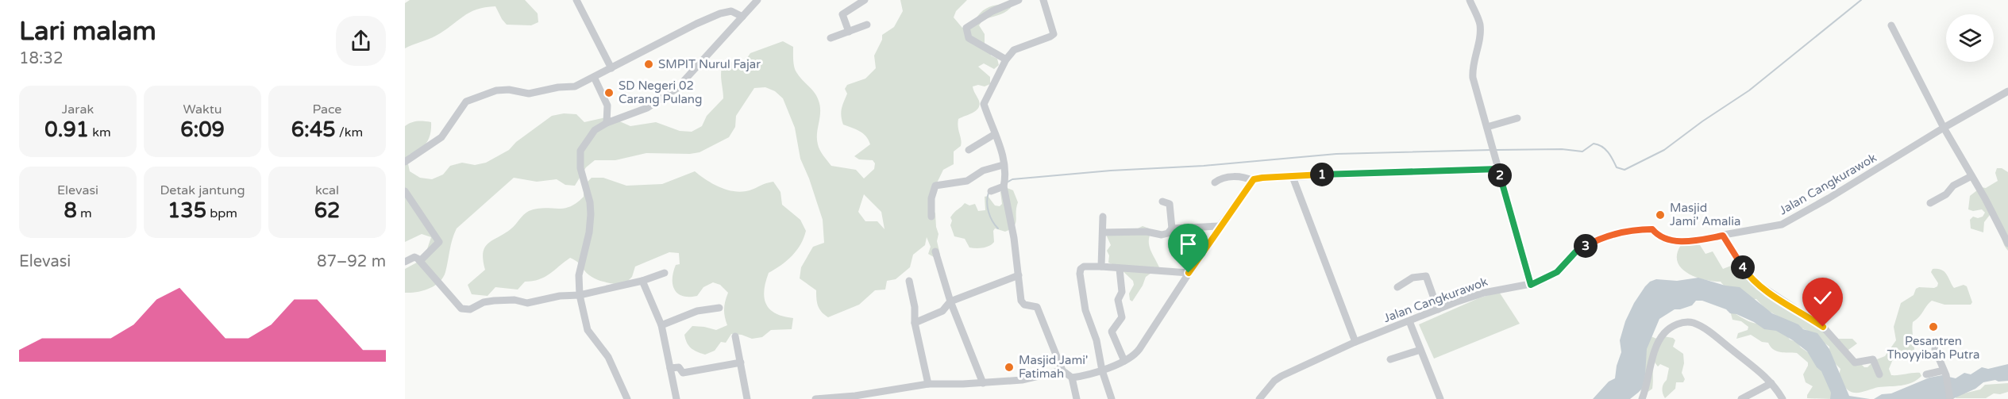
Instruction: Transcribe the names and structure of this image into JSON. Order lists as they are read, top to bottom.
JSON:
{
  "streets": {
    "street": ["Jalan Cangkurawok"]
  },
  "places": [
    "SMPIT Nurul Fajar",
    "SD Negeri 02 Carang Pulang",
    "Masjid Jami' Amalia",
    "Pesantren Thoyyibah Putra",
    "Masjid Jami' Fatimah"
  ],
  "page": {
    "heading": ["Lari malam", "18:32"],
    "stats": [
      ["Jarak", "0.91 km"],
      ["Waktu", "6:09"],
      ["Pace", "6:45 /km"],
      ["Elevasi", "8 m"],
      ["Detak jantung", "135 bpm"],
      ["kcal", "62"]
    ],
    "pins": [
      "1",
      "2",
      "3",
      "4"
    ],
    "chart": ["Elevasi", "87–92 m"]
  }
}
